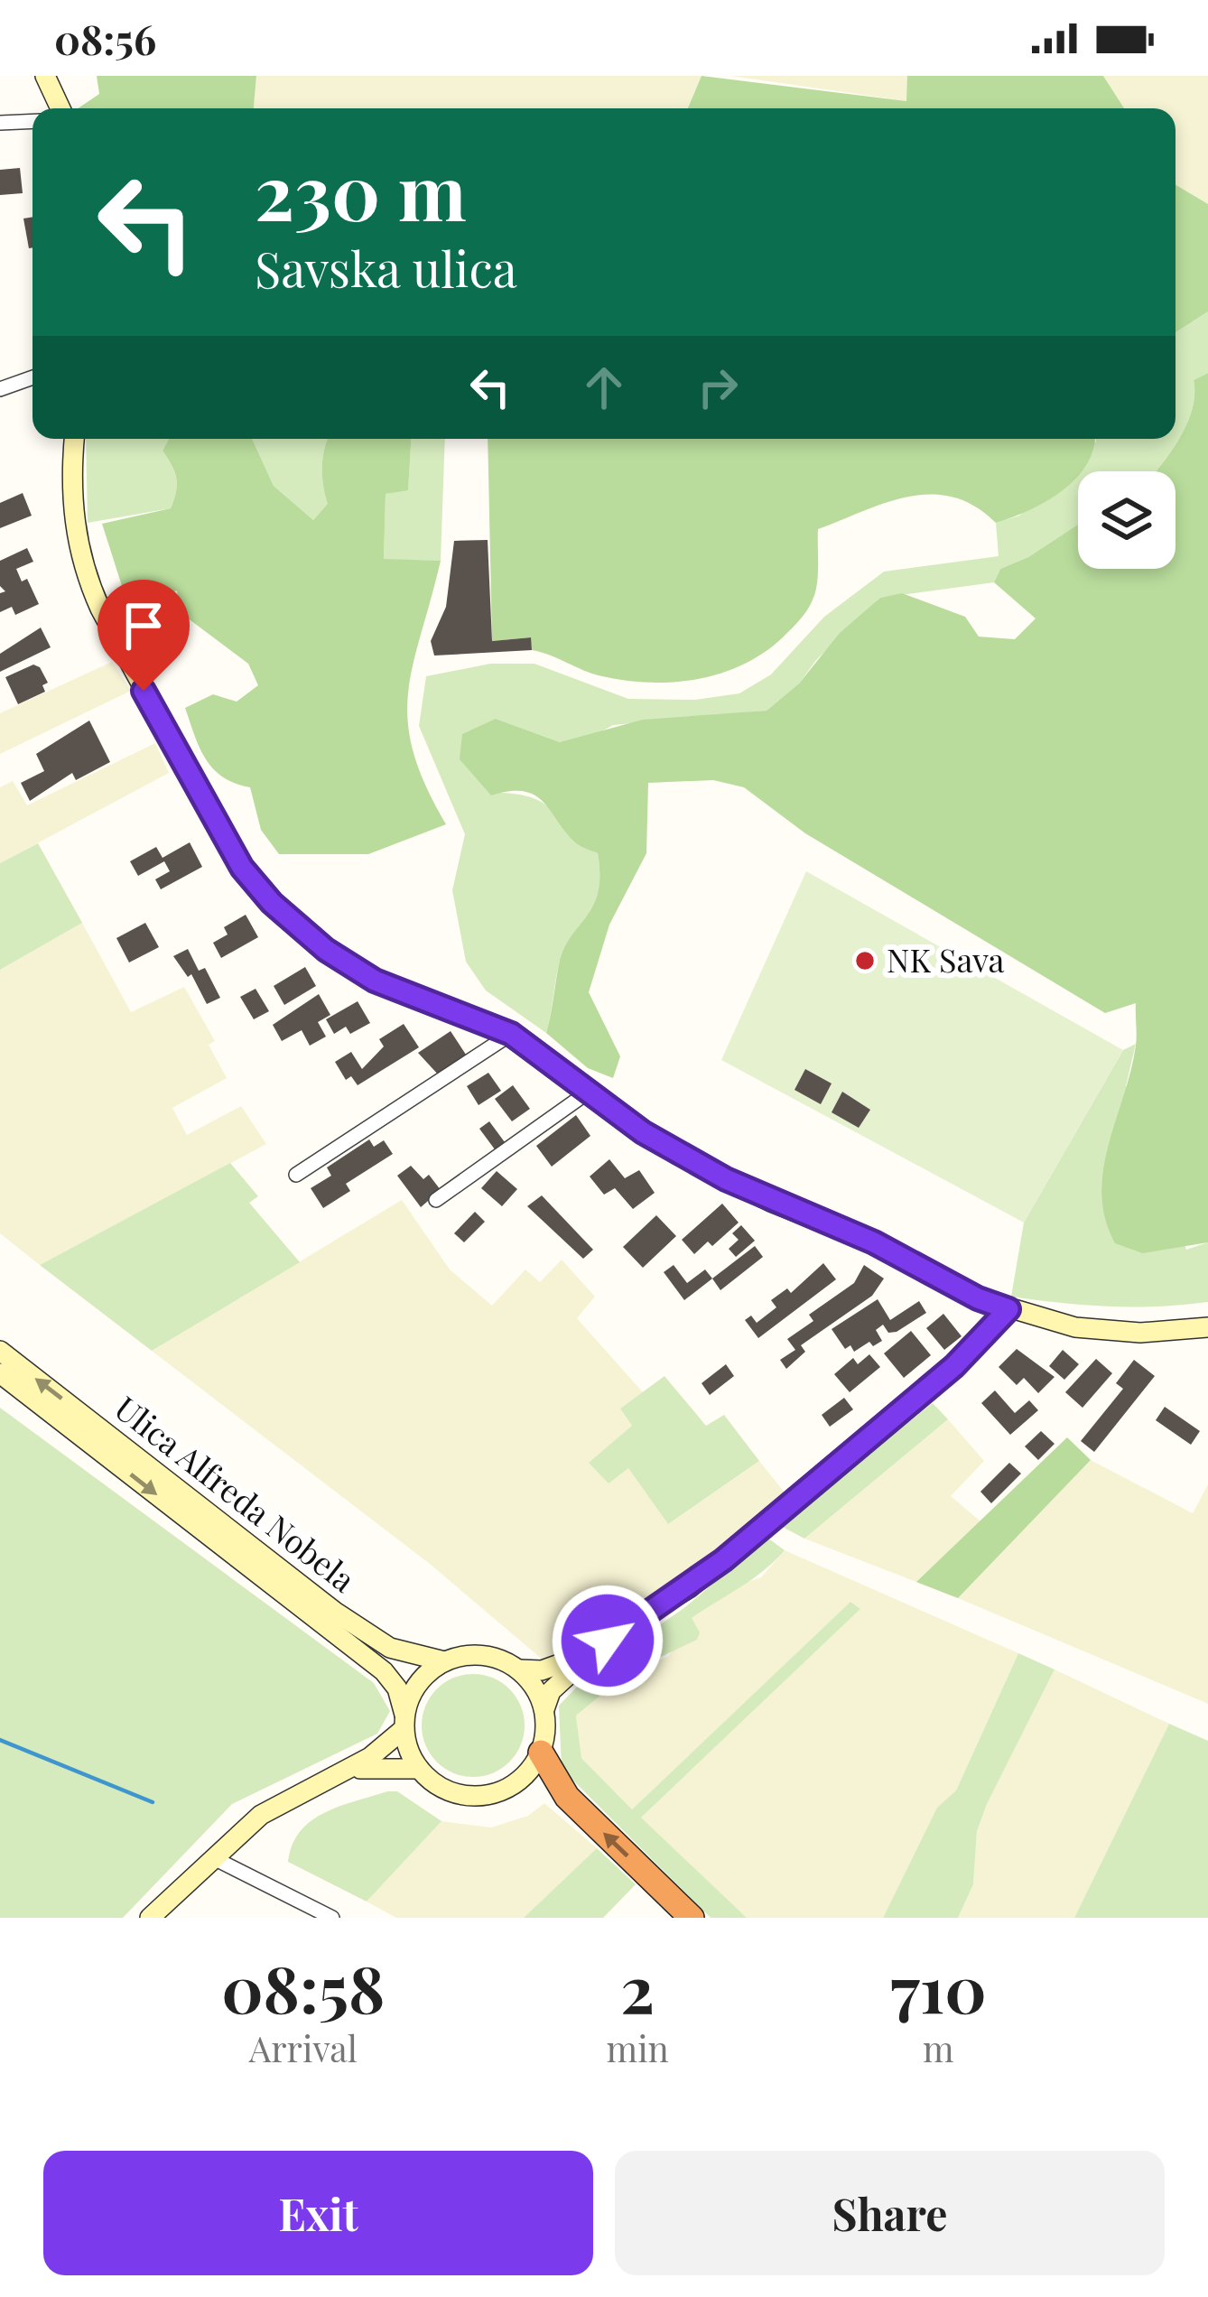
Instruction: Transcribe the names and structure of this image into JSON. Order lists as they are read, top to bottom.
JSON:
{
  "streets": {
    "street": ["Ulica Alfreda Nobela"]
  },
  "places": ["NK Sava"],
  "page": {
    "status": "08:56",
    "turn": ["230 m", "Savska ulica"],
    "eta": [
      "08:58",
      "Arrival",
      "2",
      "min",
      "710",
      "m"
    ],
    "buttons": ["Exit", "Share"]
  }
}
